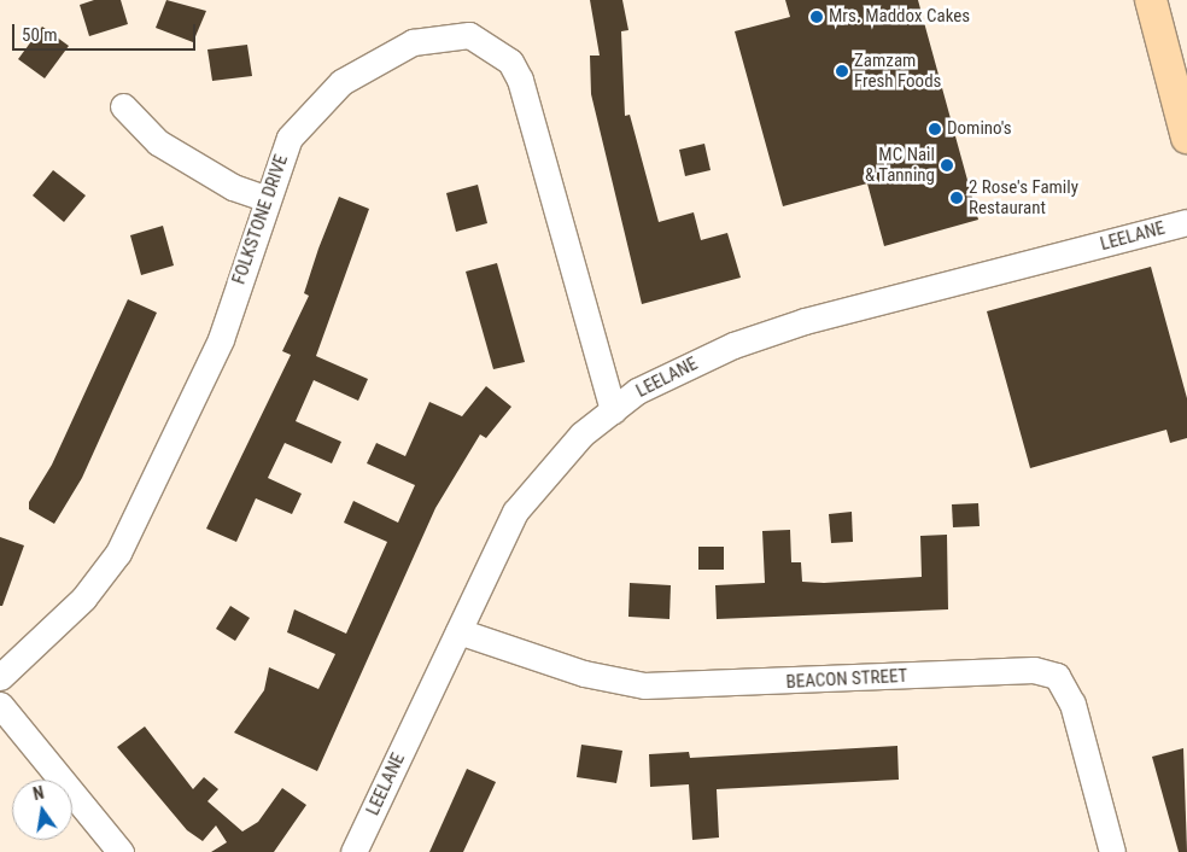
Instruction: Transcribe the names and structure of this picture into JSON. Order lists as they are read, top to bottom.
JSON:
{
  "streets": {
    "street": ["FOLKSTONE DRIVE", "LEELANE", "BEACON STREET"]
  },
  "crossings": [
    ["FOLKSTONE DRIVE", "LEELANE"],
    ["LEELANE", "BEACON STREET"]
  ],
  "places": [
    "Mrs. Maddox Cakes",
    "Zamzam Fresh Foods",
    "Domino's",
    "MC Nail & Tanning",
    "2 Rose's Family Restaurant"
  ],
  "scale_bar": "50 m",
  "north": "top"
}
